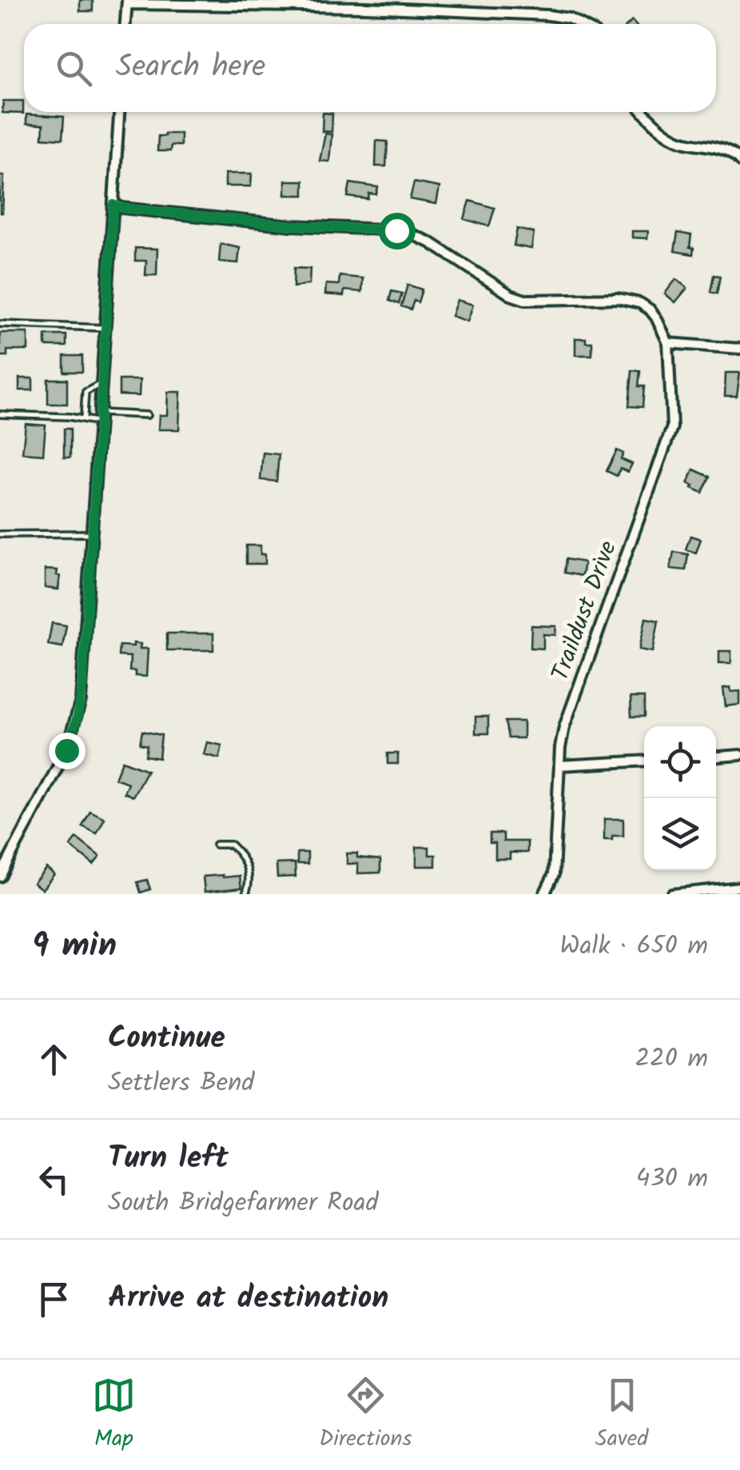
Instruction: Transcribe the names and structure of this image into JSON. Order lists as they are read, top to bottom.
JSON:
{
  "streets": {
    "street": ["Traildust Drive"]
  },
  "page": {
    "search": "Search here",
    "heading": ["9 min", "Walk · 650 m"],
    "list": [
      ["Continue", "Settlers Bend", "220 m"],
      ["Turn left", "South Bridgefarmer Road", "430 m"],
      "Arrive at destination"
    ],
    "nav": ["Map", "Directions", "Saved"]
  }
}
